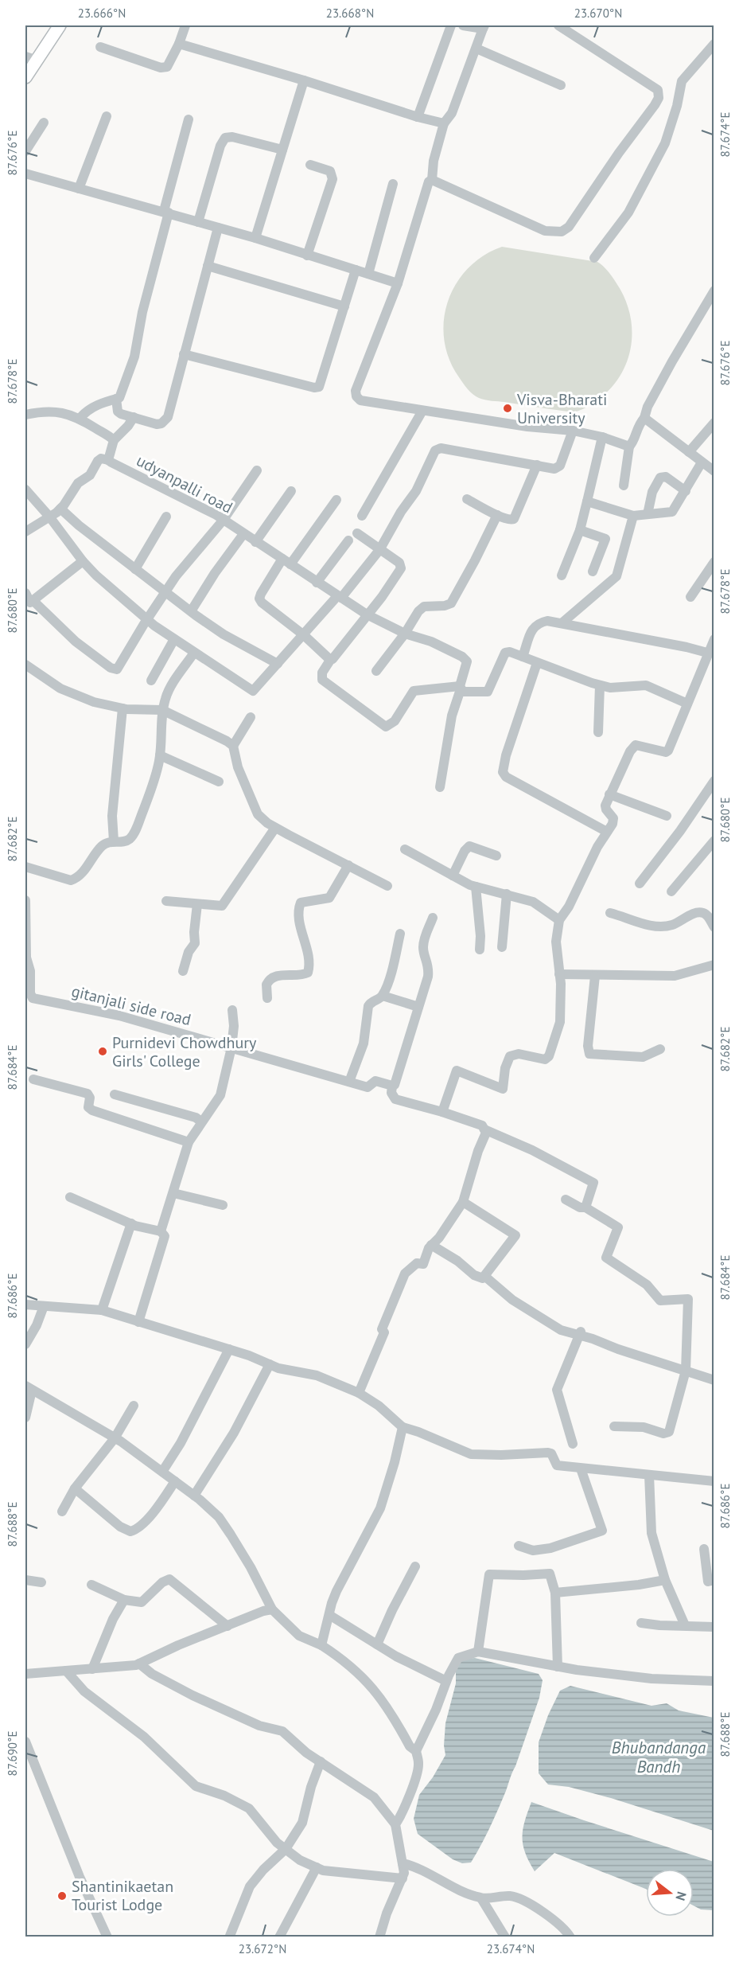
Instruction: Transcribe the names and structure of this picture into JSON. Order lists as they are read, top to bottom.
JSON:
{
  "streets": {
    "street": ["udyanpalli road", "gitanjali side road"]
  },
  "water": ["Bhubandanga Bandh"],
  "places": ["Visva-Bharati University", "Purnidevi Chowdhury Girls' College", "Shantinikaetan Tourist Lodge"],
  "north": "right",
  "coordinates": [
    "23.666°N",
    "23.668°N",
    "23.670°N",
    "87.674°E",
    "87.676°E",
    "87.678°E",
    "87.680°E",
    "87.682°E",
    "87.684°E",
    "87.686°E",
    "87.688°E",
    "87.690°E",
    "23.672°N",
    "23.674°N"
  ]
}
